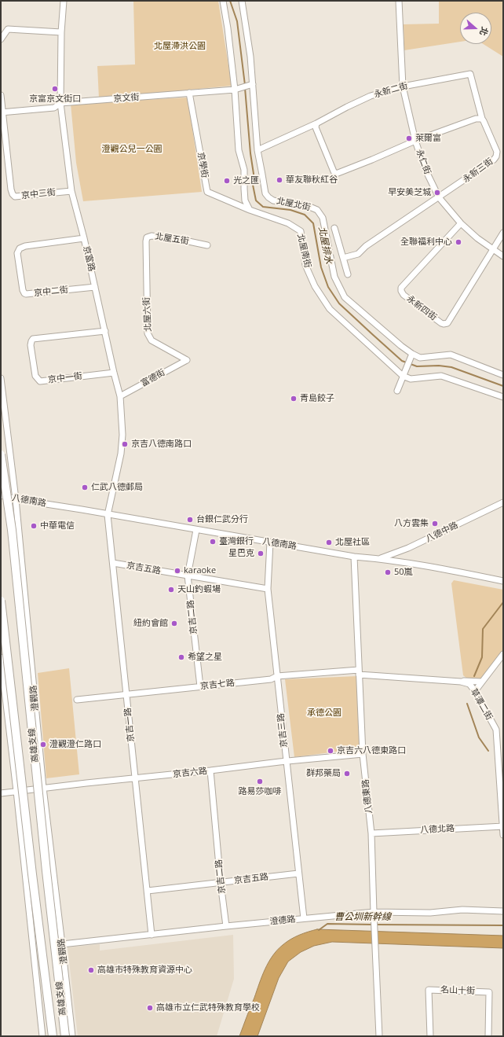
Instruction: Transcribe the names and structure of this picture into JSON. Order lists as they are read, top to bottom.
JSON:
{
  "streets": {
    "highway": ["高雄支線"],
    "street": [
      "永新二街",
      "京文街",
      "永仁街",
      "京學街",
      "永新三街",
      "京中三街",
      "北屋北街",
      "北屋五街",
      "北屋南街",
      "京富路",
      "京中二街",
      "永新四街",
      "北屋六街",
      "京中一街",
      "富德街",
      "八德南路",
      "八德中路",
      "京吉五路",
      "京吉二路",
      "京吉七路",
      "澄觀路",
      "草潭二街",
      "京吉一路",
      "京吉三路",
      "京吉六路",
      "八德東路",
      "八德北路",
      "澄德路",
      "名山十街"
    ]
  },
  "crossings": [
    ["永新二街", "永仁街"],
    ["永新二街", "永新三街"],
    ["永新二街", "北屋北街"],
    ["京文街", "京學街"],
    ["京文街", "京中三街"],
    ["京文街", "北屋北街"],
    ["京文街", "京富路"],
    ["永仁街", "永新三街"],
    ["永仁街", "永新四街"],
    ["京學街", "北屋南街"],
    ["京中三街", "京富路"],
    ["北屋五街", "北屋六街"],
    ["京富路", "京中二街"],
    ["京富路", "京中一街"],
    ["京富路", "富德街"],
    ["京富路", "八德南路"],
    ["京富路", "京吉一路"],
    ["北屋六街", "富德街"],
    ["八德南路", "八德中路"],
    ["八德南路", "京吉二路"],
    ["八德南路", "澄觀路"],
    ["八德南路", "京吉一路"],
    ["八德南路", "京吉三路"],
    ["八德南路", "八德東路"],
    ["京吉五路", "京吉二路"],
    ["京吉五路", "京吉一路"],
    ["京吉五路", "京吉三路"],
    ["京吉二路", "京吉七路"],
    ["京吉二路", "京吉六路"],
    ["京吉二路", "澄德路"],
    ["京吉七路", "草潭二街"],
    ["京吉七路", "京吉一路"],
    ["京吉七路", "京吉三路"],
    ["京吉七路", "八德東路"],
    ["澄觀路", "京吉六路"],
    ["澄觀路", "澄德路"],
    ["草潭二街", "八德東路"],
    ["草潭二街", "八德北路"],
    ["京吉一路", "京吉六路"],
    ["京吉一路", "澄德路"],
    ["京吉三路", "京吉六路"],
    ["京吉三路", "澄德路"],
    ["京吉六路", "八德東路"],
    ["八德東路", "八德北路"],
    ["八德東路", "澄德路"]
  ],
  "water": ["北屋排水", "曹公圳新幹線"],
  "parks": ["北屋滯洪公園", "澄觀公兒一公園", "承德公園"],
  "places": [
    "京富京文街口",
    "萊爾富",
    "華友聯秋紅谷",
    "光之匯",
    "早安美芝城",
    "全聯福利中心",
    "青島餃子",
    "京吉八德南路口",
    "仁武八德郵局",
    "台銀仁武分行",
    "八方雲集",
    "中華電信",
    "臺灣銀行",
    "北屋社區",
    "星巴克",
    "karaoke",
    "50嵐",
    "天山釣蝦場",
    "紐約會館",
    "希望之星",
    "澄觀澄仁路口",
    "京吉六八德東路口",
    "群邦藥局",
    "路易莎咖啡",
    "高雄市特殊教育資源中心",
    "高雄市立仁武特殊教育學校"
  ],
  "north": "right"
}
